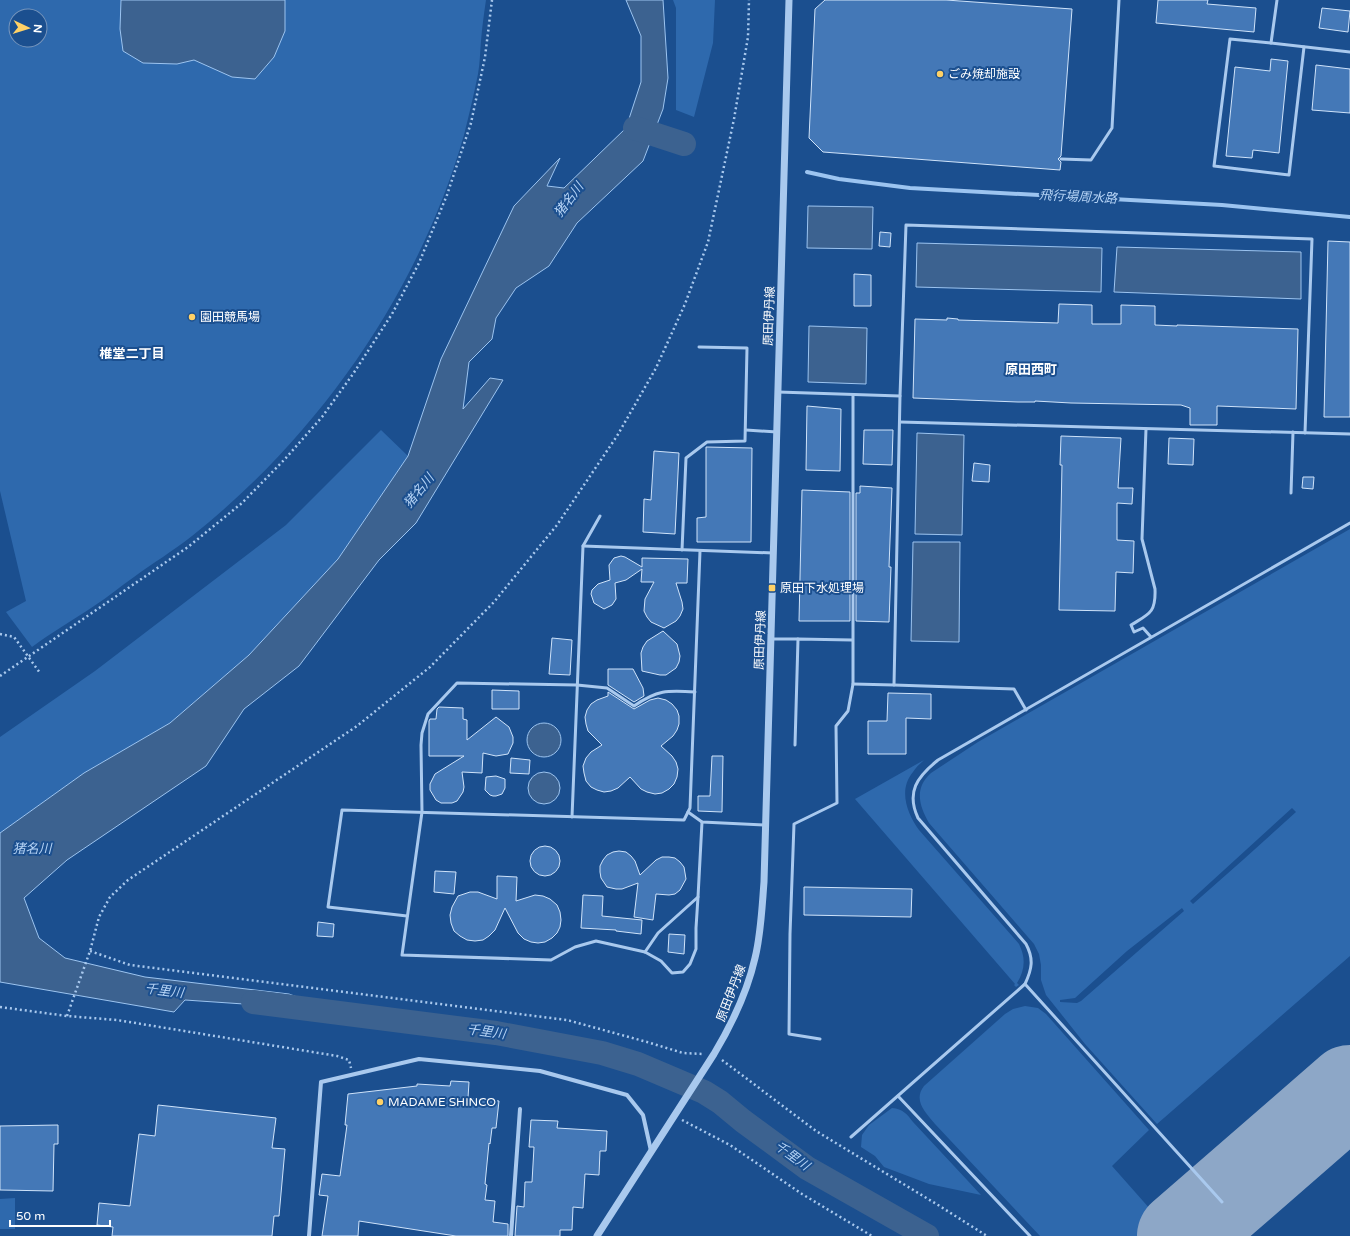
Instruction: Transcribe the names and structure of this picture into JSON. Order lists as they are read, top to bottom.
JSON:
{
  "streets": {
    "street": ["原田伊丹線"]
  },
  "districts": ["椎堂二丁目", "原田西町"],
  "water": ["飛行場周水路", "猪名川", "千里川"],
  "places": {
    "other": ["ごみ焼却施設", "園田競馬場", "MADAME SHINCO"],
    "transit": ["原田下水処理場"]
  },
  "scale_bar": "50 m",
  "north": "right"
}
